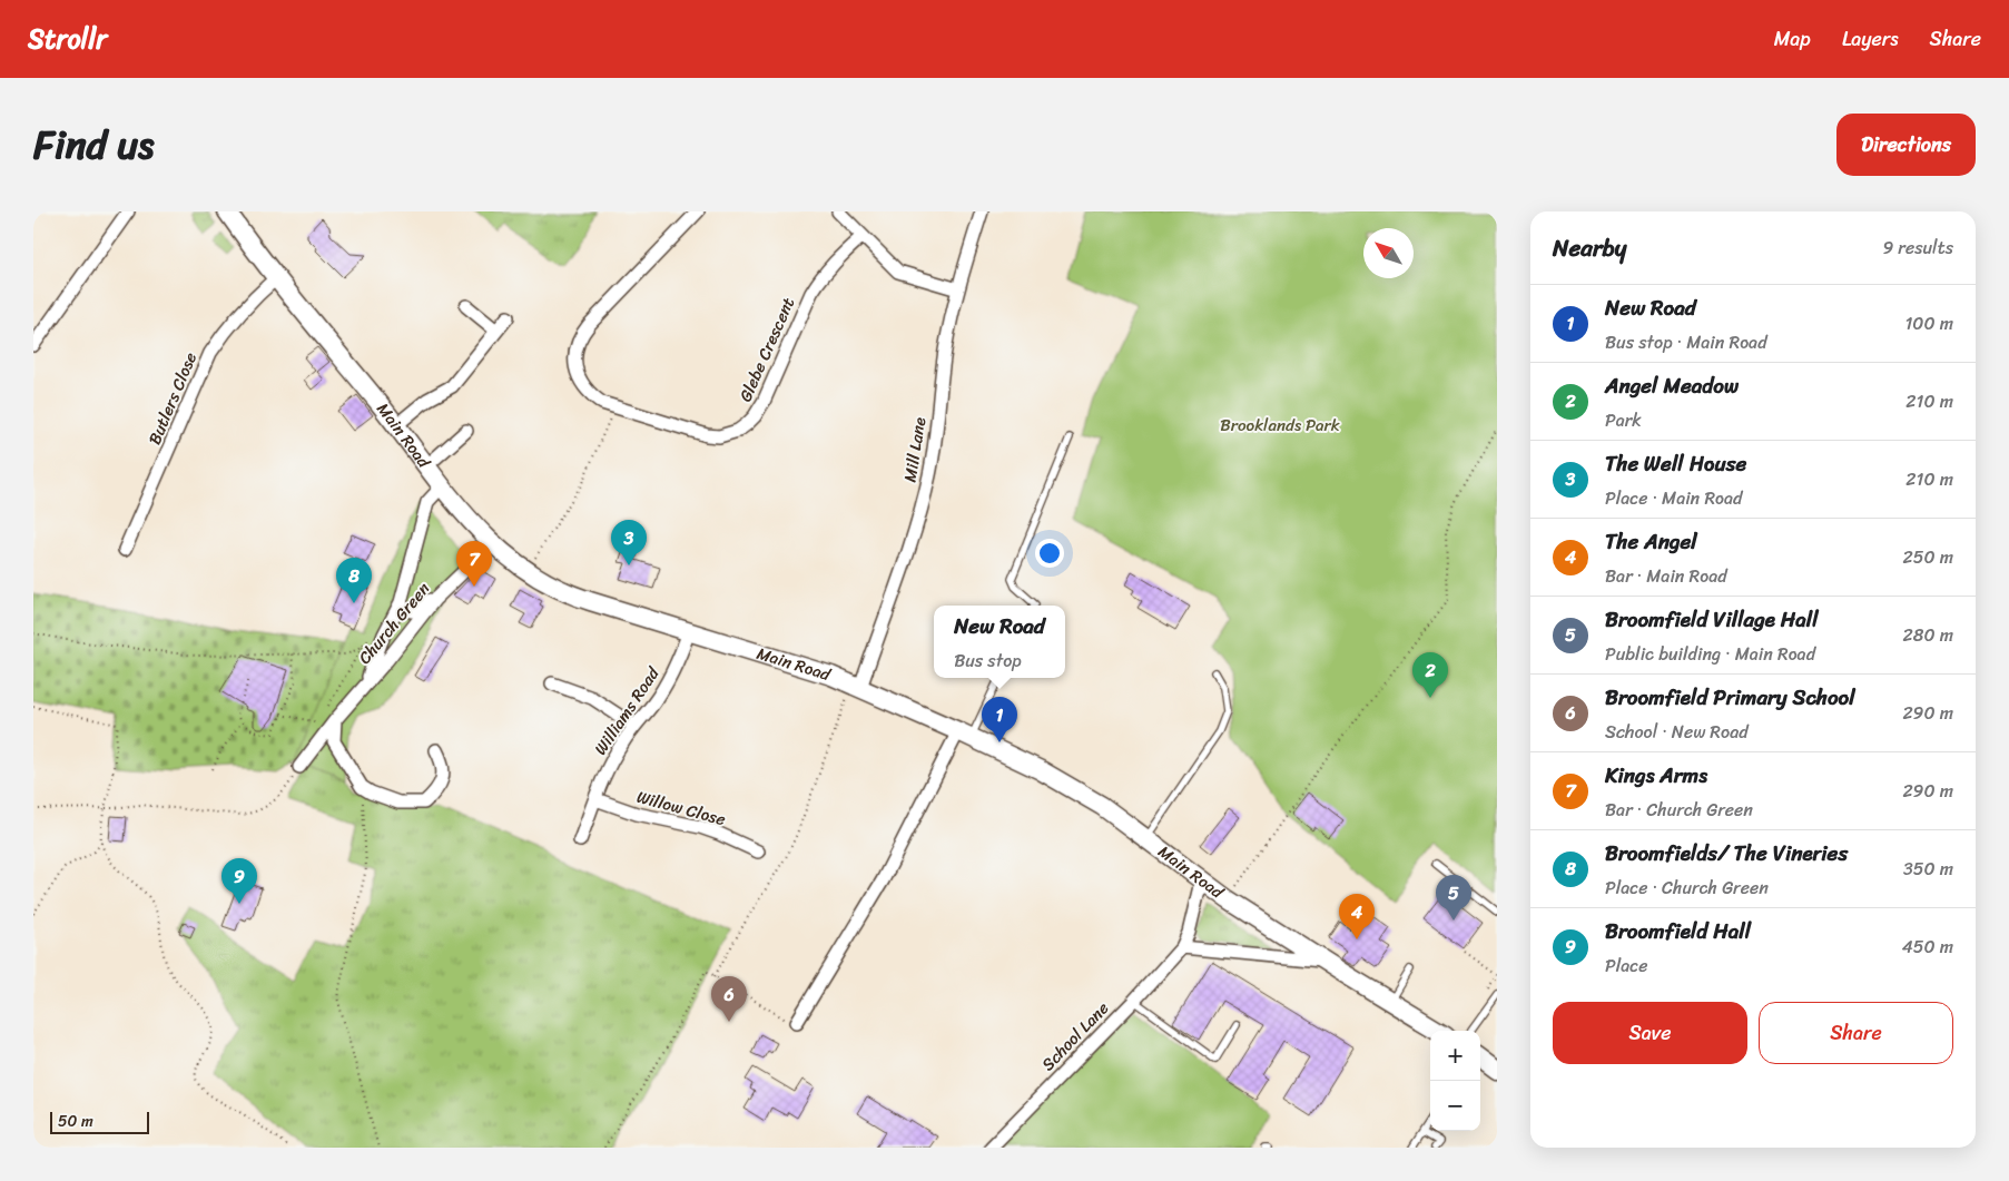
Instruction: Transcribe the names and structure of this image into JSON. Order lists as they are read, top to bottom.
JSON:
{
  "streets": {
    "main road": ["Main Road"],
    "street": [
      "Glebe Crescent",
      "Butlers Close",
      "Mill Lane",
      "Church Green",
      "Williams Road",
      "Willow Close",
      "School Lane"
    ]
  },
  "crossings": [
    ["Butlers Close", "Main Road"],
    ["Main Road", "Mill Lane"],
    ["Main Road", "Church Green"],
    ["Main Road", "Williams Road"],
    ["Main Road", "School Lane"],
    ["Williams Road", "Willow Close"]
  ],
  "parks": ["Brooklands Park"],
  "scale_bar": "50 m",
  "north": "top left",
  "page": {
    "header": "Strollr",
    "nav": ["Map", "Layers", "Share"],
    "title": "Find us",
    "buttons": [
      "Directions",
      ["Save", "Share"]
    ],
    "heading": ["Nearby", "9 results"],
    "list": [
      {
        "mark": "1",
        "name": "New Road",
        "note": "Bus stop · Main Road",
        "value": "100 m"
      },
      {
        "mark": "2",
        "name": "Angel Meadow",
        "note": "Park",
        "value": "210 m"
      },
      {
        "mark": "3",
        "name": "The Well House",
        "note": "Place · Main Road",
        "value": "210 m"
      },
      {
        "mark": "4",
        "name": "The Angel",
        "note": "Bar · Main Road",
        "value": "250 m"
      },
      {
        "mark": "5",
        "name": "Broomfield Village Hall",
        "note": "Public building · Main Road",
        "value": "280 m"
      },
      {
        "mark": "6",
        "name": "Broomfield Primary School",
        "note": "School · New Road",
        "value": "290 m"
      },
      {
        "mark": "7",
        "name": "Kings Arms",
        "note": "Bar · Church Green",
        "value": "290 m"
      },
      {
        "mark": "8",
        "name": "Broomfields/ The Vineries",
        "note": "Place · Church Green",
        "value": "350 m"
      },
      {
        "mark": "9",
        "name": "Broomfield Hall",
        "note": "Place",
        "value": "450 m"
      }
    ],
    "pins": [
      "3",
      "7",
      "8",
      "2",
      "1",
      "9",
      "5",
      "4",
      "6"
    ],
    "popup": ["New Road", "Bus stop"],
    "map_buttons": ["+", "−"],
    "scale": "50 m"
  }
}
